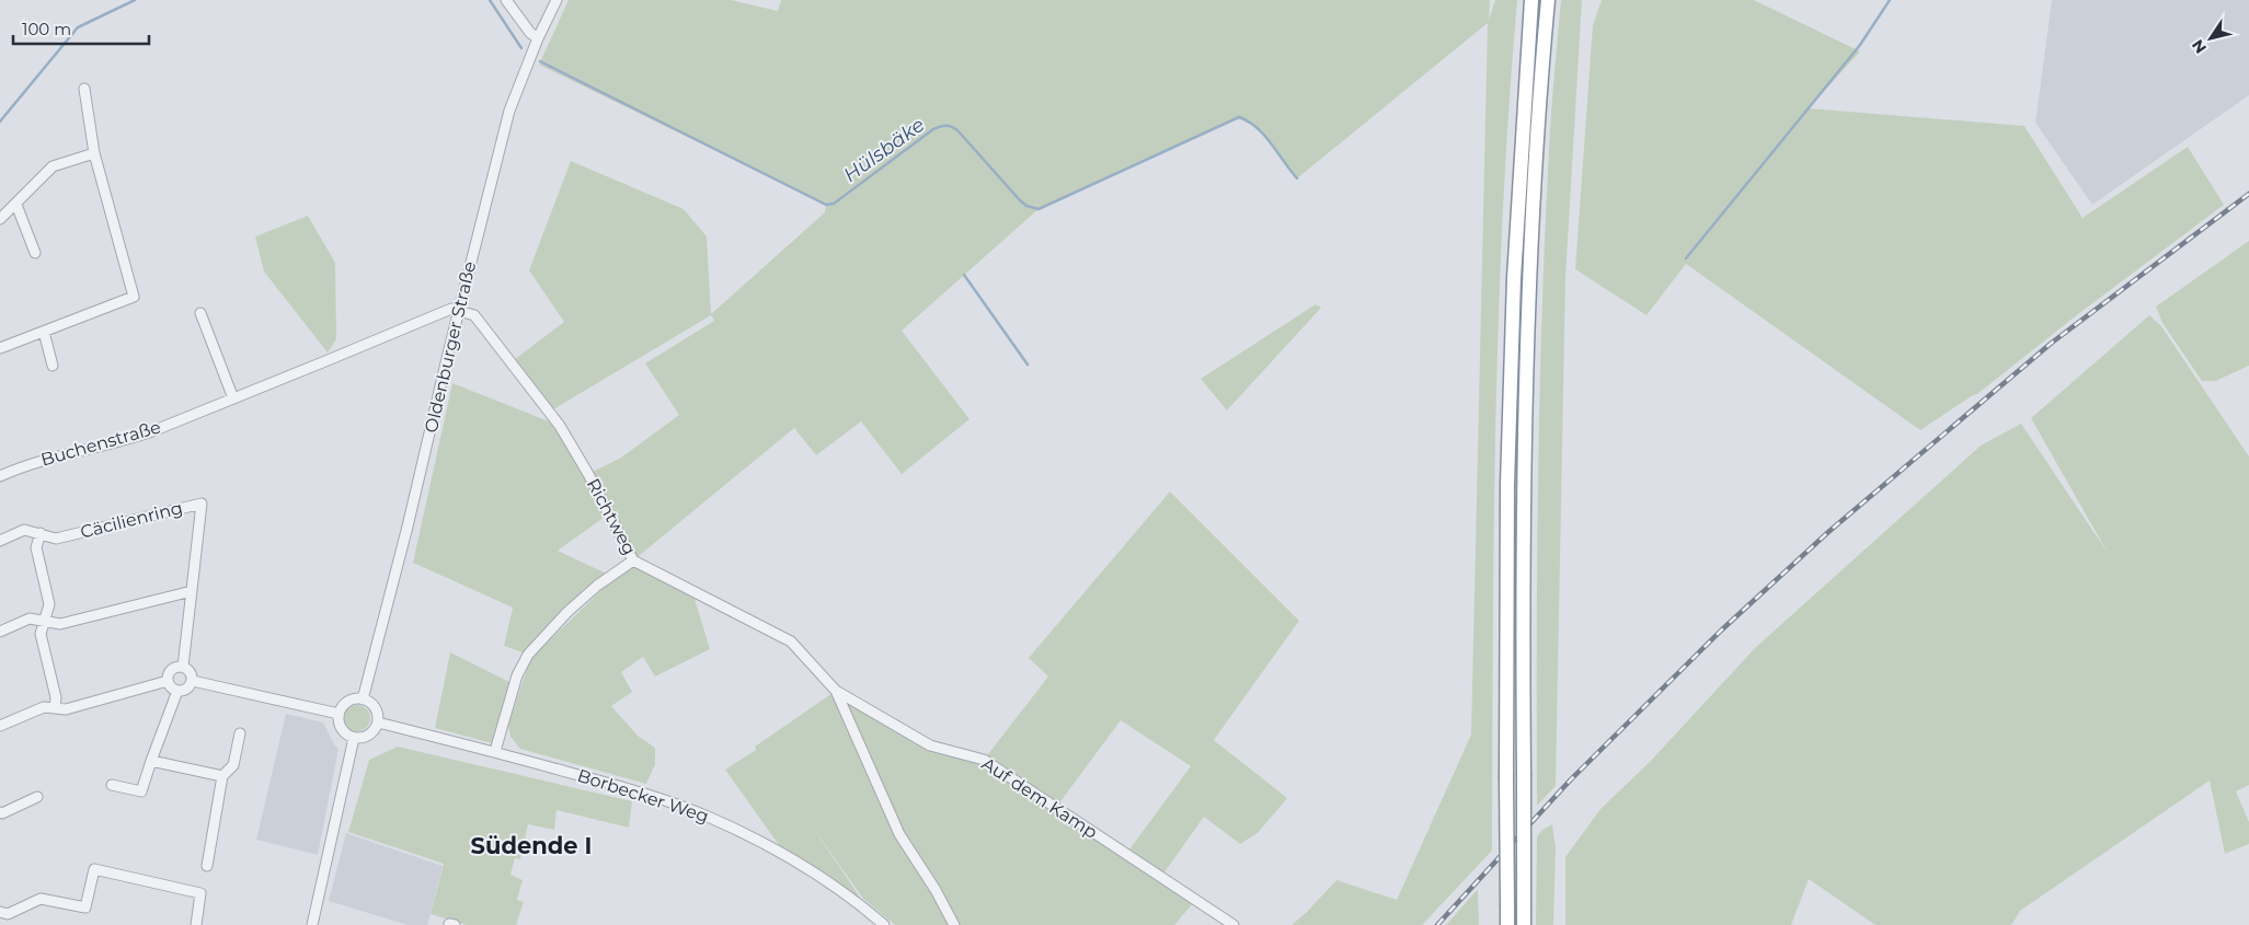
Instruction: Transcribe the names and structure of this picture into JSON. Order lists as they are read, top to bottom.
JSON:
{
  "streets": {
    "street": [
      "Oldenburger Straße",
      "Buchenstraße",
      "Richtweg",
      "Cäcilienring",
      "Borbecker Weg",
      "Auf dem Kamp"
    ]
  },
  "crossings": [
    ["Oldenburger Straße", "Buchenstraße"],
    ["Oldenburger Straße", "Richtweg"],
    ["Oldenburger Straße", "Borbecker Weg"],
    ["Buchenstraße", "Richtweg"],
    ["Richtweg", "Auf dem Kamp"]
  ],
  "districts": ["Südende I"],
  "water": ["Hülsbäke"],
  "scale_bar": "100 m",
  "north": "bottom left"
}
